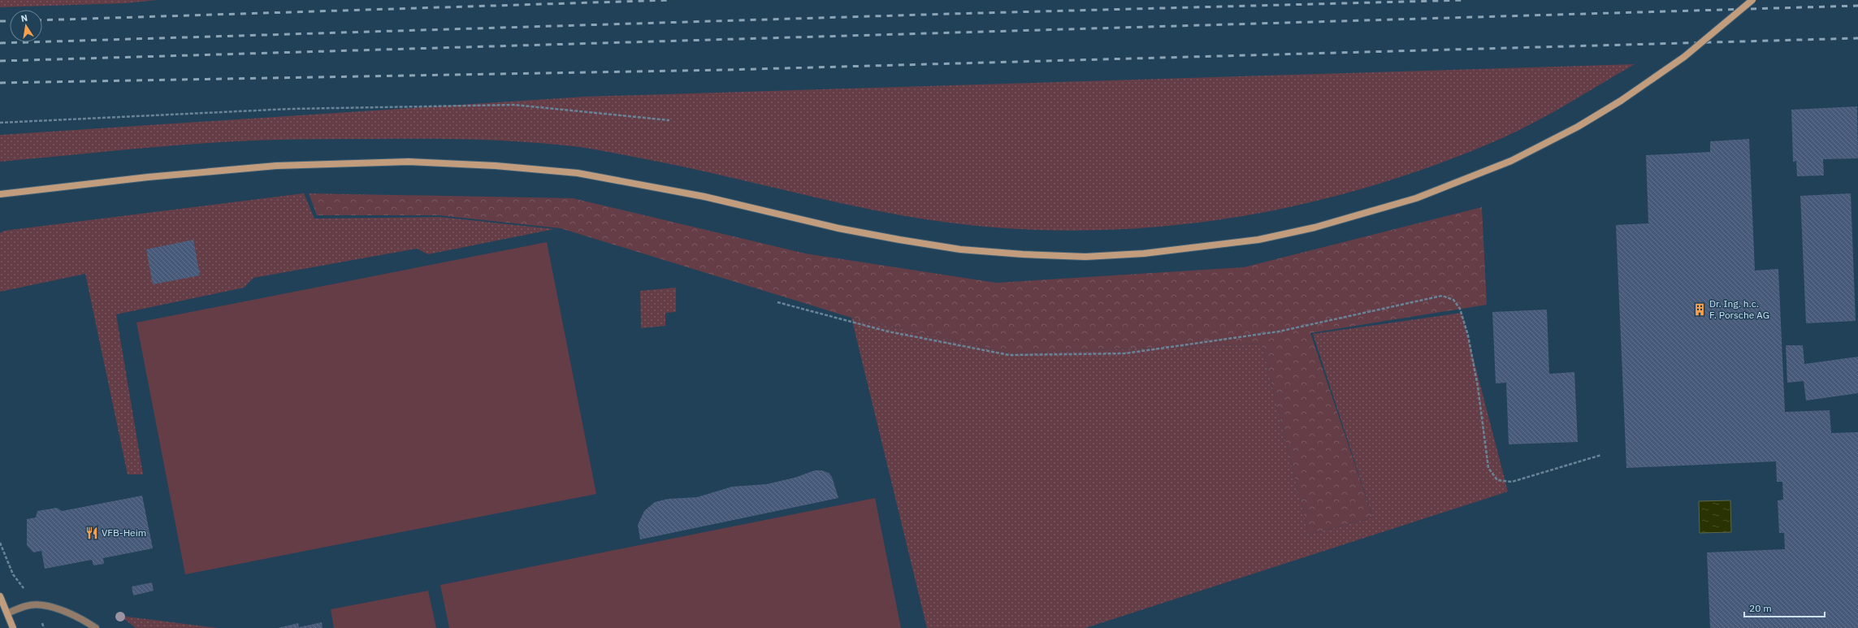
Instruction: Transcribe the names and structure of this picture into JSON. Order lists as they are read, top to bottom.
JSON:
{
  "places": {
    "building": ["Dr. Ing. h.c. F. Porsche AG"],
    "restaurant": ["VFB-Heim"]
  },
  "scale_bar": "20 m",
  "north": "top"
}
